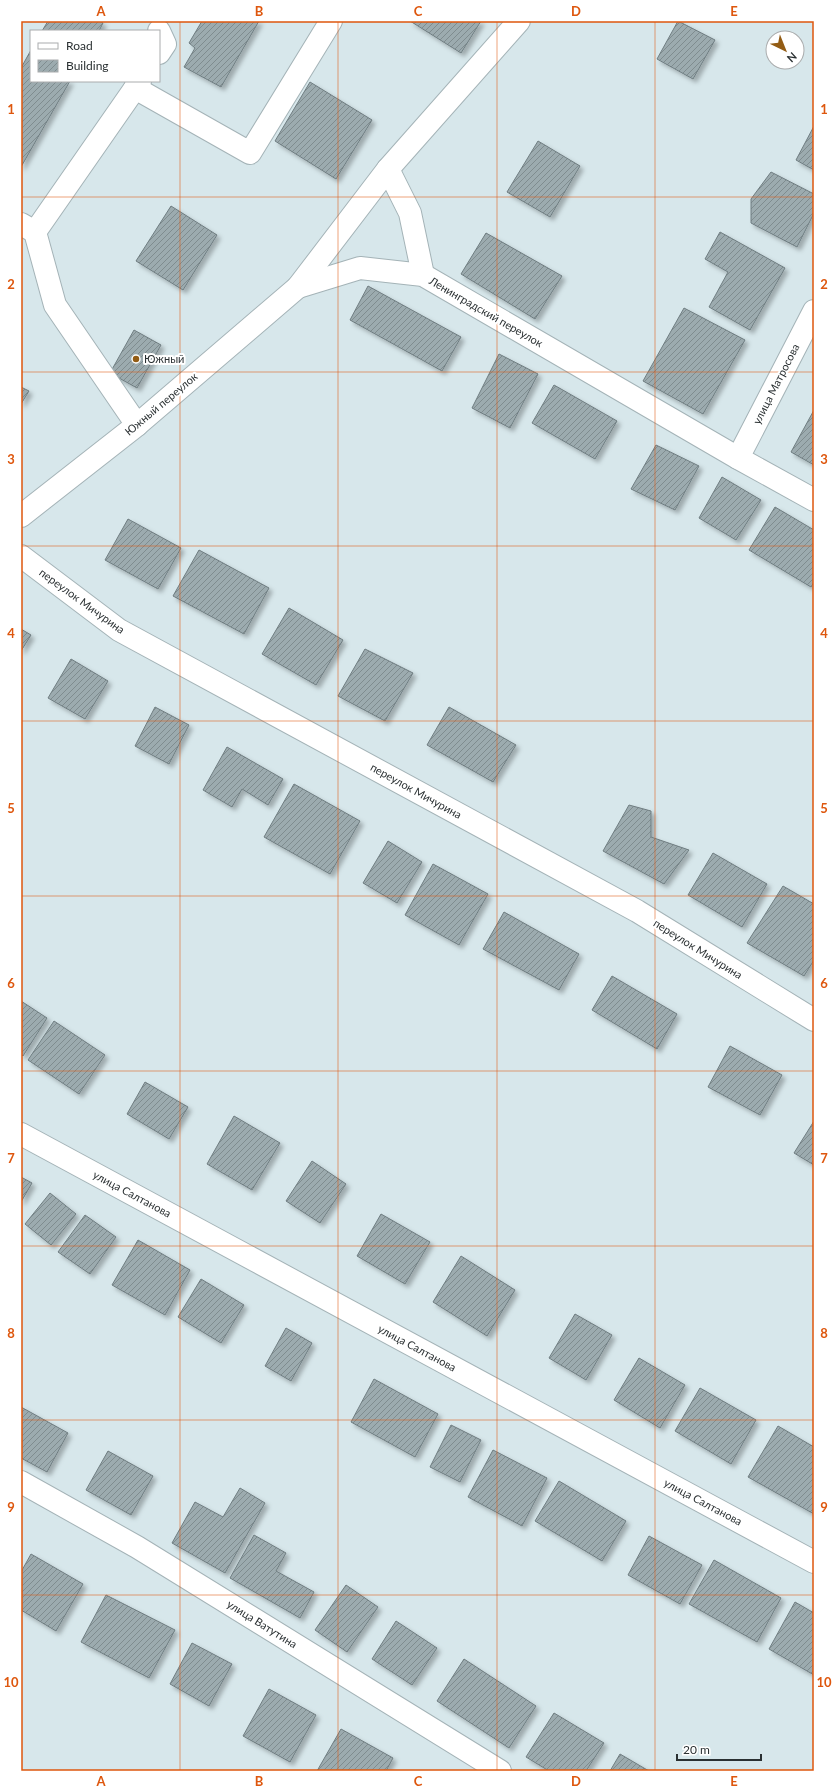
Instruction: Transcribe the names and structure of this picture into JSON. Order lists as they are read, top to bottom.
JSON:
{
  "streets": {
    "street": [
      "Ленинградский переулок",
      "улица Матросова",
      "Южный переулок",
      "переулок Мичурина",
      "улица Салтанова",
      "улица Ватутина"
    ]
  },
  "crossings": [
    ["Ленинградский переулок", "улица Матросова"],
    ["Ленинградский переулок", "Южный переулок"]
  ],
  "places": ["Южный"],
  "legend": ["Road", "Building"],
  "scale_bar": "20 m",
  "north": "bottom right",
  "grid": {
    "columns": [
      "A",
      "B",
      "C",
      "D",
      "E"
    ],
    "rows": [
      "1",
      "2",
      "3",
      "4",
      "5",
      "6",
      "7",
      "8",
      "9",
      "10"
    ]
  }
}
